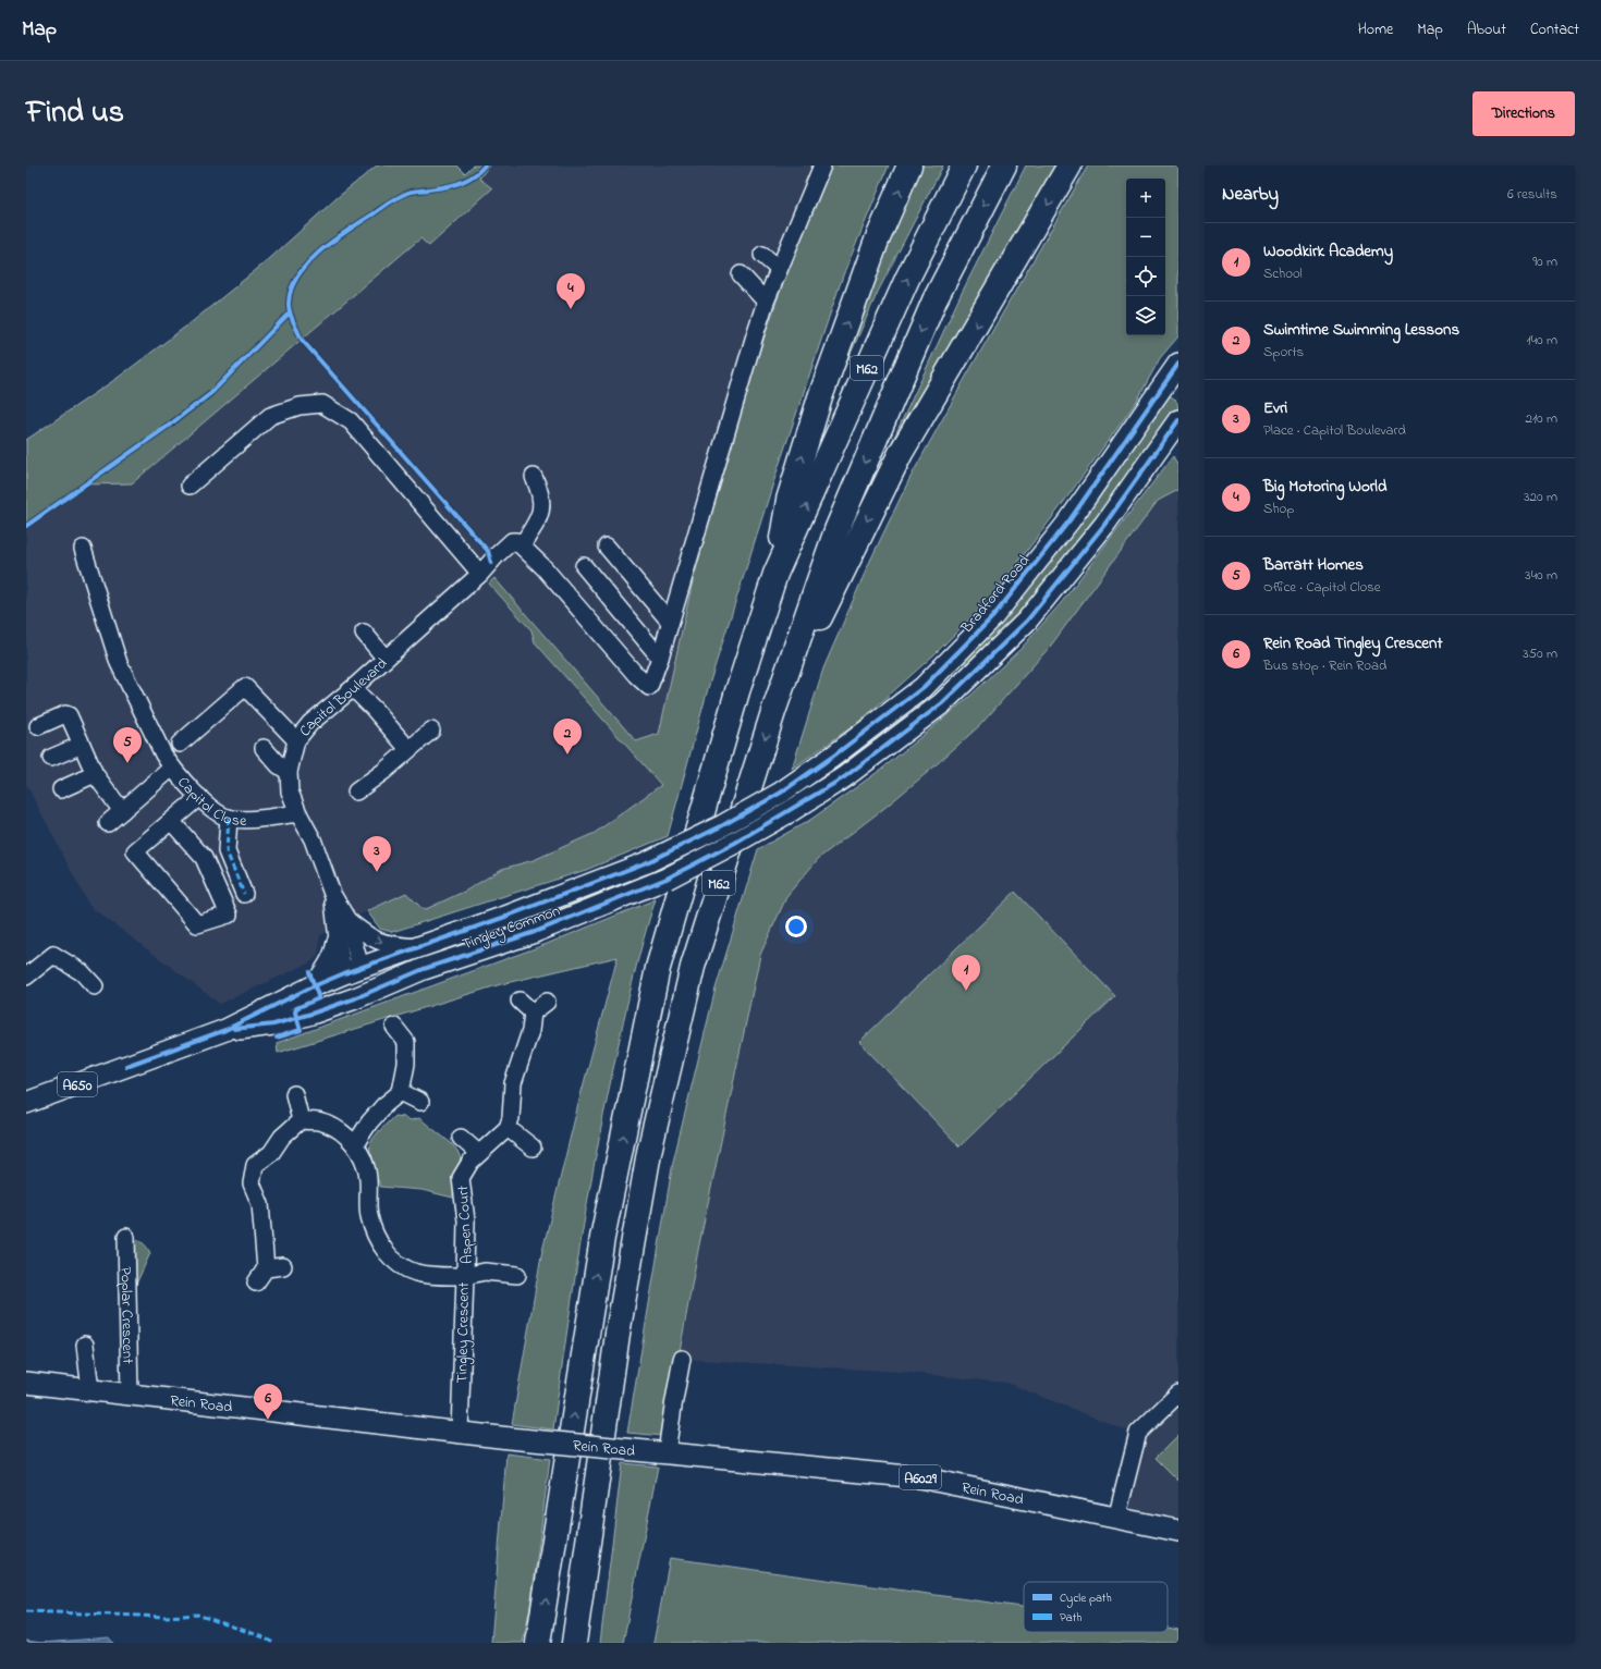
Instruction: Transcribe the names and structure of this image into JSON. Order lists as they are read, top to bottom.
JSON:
{
  "streets": {
    "highway": ["M62"],
    "main road": [
      "Bradford Road",
      "Tingley Common",
      "A650",
      "Rein Road",
      "A6029"
    ],
    "street": [
      "Capitol Boulevard",
      "Capitol Close",
      "Aspen Court",
      "Poplar Crescent",
      "Tingley Crescent"
    ]
  },
  "crossings": [
    ["Bradford Road", "Tingley Common"],
    ["Capitol Boulevard", "Capitol Close"],
    ["Capitol Boulevard", "Tingley Common"],
    ["Aspen Court", "Tingley Crescent"],
    ["Poplar Crescent", "Rein Road"],
    ["Tingley Crescent", "Rein Road"]
  ],
  "legend": ["Cycle path", "Path"],
  "page": {
    "header": "Map",
    "nav": [
      "Home",
      "Map",
      "About",
      "Contact"
    ],
    "title": "Find us",
    "buttons": "Directions",
    "heading": ["Nearby", "6 results"],
    "map_buttons": ["+", "−"],
    "list": [
      {
        "mark": "1",
        "name": "Woodkirk Academy",
        "note": "School",
        "value": "90 m"
      },
      {
        "mark": "2",
        "name": "Swimtime Swimming Lessons",
        "note": "Sports",
        "value": "140 m"
      },
      {
        "mark": "3",
        "name": "Evri",
        "note": "Place · Capitol Boulevard",
        "value": "210 m"
      },
      {
        "mark": "4",
        "name": "Big Motoring World",
        "note": "Shop",
        "value": "320 m"
      },
      {
        "mark": "5",
        "name": "Barratt Homes",
        "note": "Office · Capitol Close",
        "value": "340 m"
      },
      {
        "mark": "6",
        "name": "Rein Road Tingley Crescent",
        "note": "Bus stop · Rein Road",
        "value": "350 m"
      }
    ],
    "pins": [
      "4",
      "2",
      "5",
      "3",
      "1",
      "6"
    ]
  }
}
